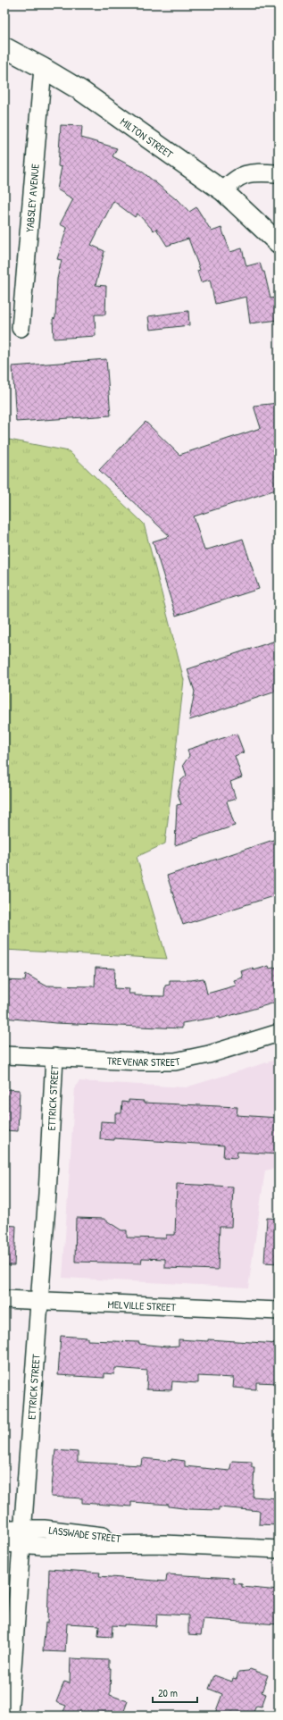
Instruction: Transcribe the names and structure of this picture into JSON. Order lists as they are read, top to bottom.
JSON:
{
  "streets": {
    "main road": ["MILTON STREET"],
    "street": [
      "YABSLEY AVENUE",
      "TREVENAR STREET",
      "ETTRICK STREET",
      "MELVILLE STREET",
      "LASSWADE STREET"
    ]
  },
  "crossings": [
    ["MILTON STREET", "YABSLEY AVENUE"],
    ["TREVENAR STREET", "ETTRICK STREET"],
    ["ETTRICK STREET", "MELVILLE STREET"],
    ["ETTRICK STREET", "LASSWADE STREET"]
  ],
  "scale_bar": "20 m"
}
